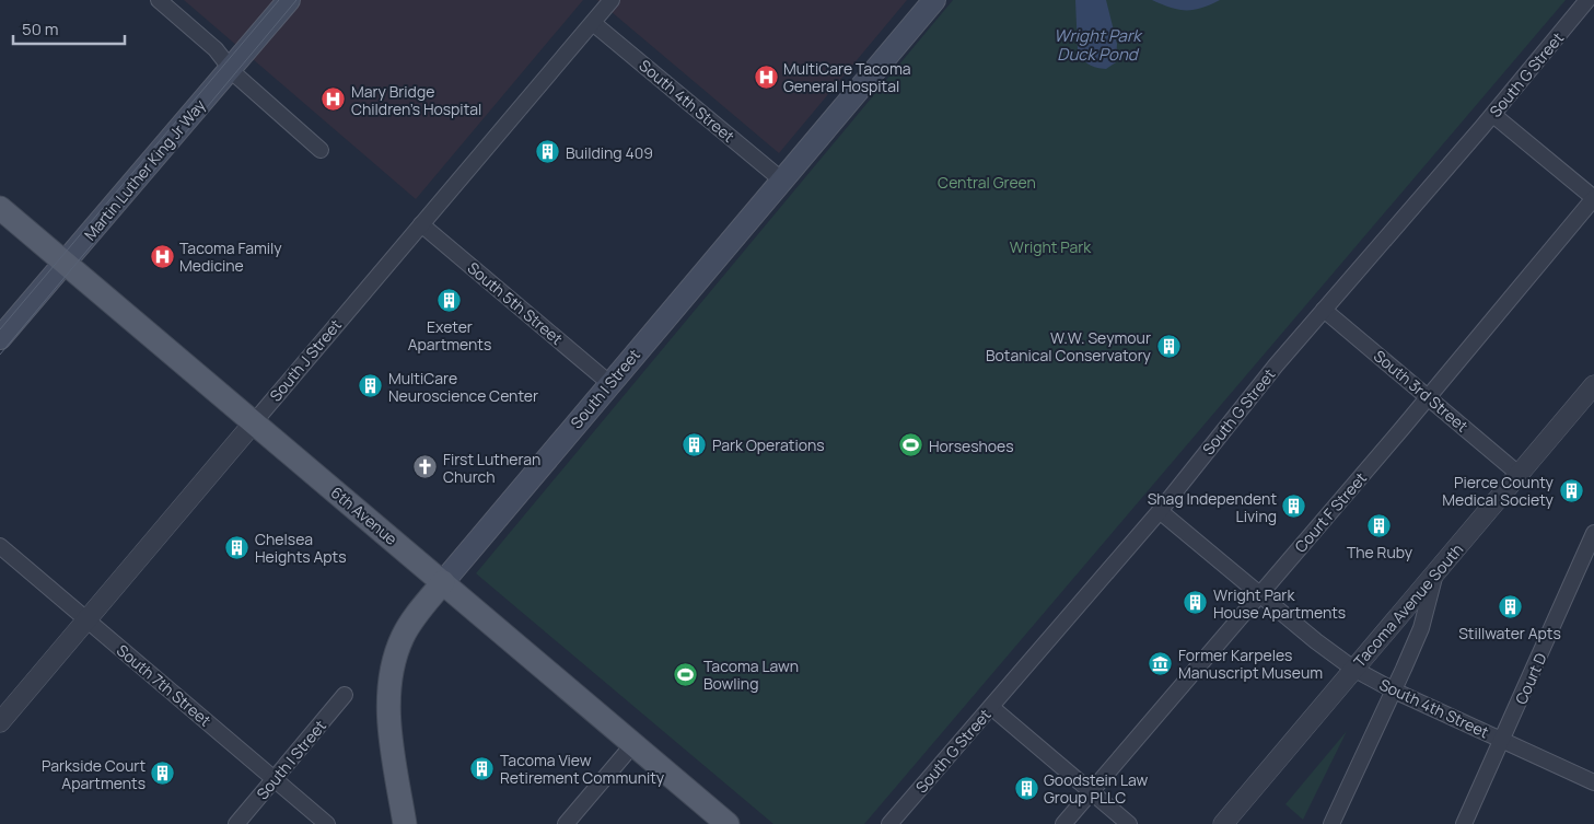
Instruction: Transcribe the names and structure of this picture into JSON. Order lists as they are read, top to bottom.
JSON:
{
  "streets": {
    "main road": ["Martin Luther King Jr Way", "South I Street", "6th Avenue"],
    "street": [
      "South G Street",
      "South 4th Street",
      "South 5th Street",
      "South J Street",
      "South 3rd Street",
      "Court F Street",
      "Tacoma Avenue South",
      "Court D",
      "South 7th Street"
    ]
  },
  "crossings": [
    ["South G Street", "South 4th Street"],
    ["South G Street", "South 3rd Street"],
    ["South 4th Street", "South J Street"],
    ["South 4th Street", "South I Street"],
    ["South 4th Street", "Court F Street"],
    ["South 4th Street", "Tacoma Avenue South"],
    ["South 4th Street", "Court D"],
    ["Martin Luther King Jr Way", "6th Avenue"],
    ["South 5th Street", "South J Street"],
    ["South 5th Street", "South I Street"],
    ["South J Street", "6th Avenue"],
    ["South J Street", "South 7th Street"],
    ["South I Street", "6th Avenue"],
    ["South I Street", "South 7th Street"],
    ["South 3rd Street", "Court F Street"],
    ["South 3rd Street", "Tacoma Avenue South"]
  ],
  "water": ["Wright Park Duck Pond"],
  "parks": ["Central Green", "Wright Park"],
  "places": {
    "hospital": ["MultiCare Tacoma General Hospital", "Mary Bridge Children's Hospital", "Tacoma Family Medicine"],
    "building": [
      "Building 409",
      "Exeter Apartments",
      "W.W. Seymour Botanical Conservatory",
      "MultiCare Neuroscience Center",
      "Park Operations",
      "Pierce County Medical Society",
      "Shag Independent Living",
      "The Ruby",
      "Chelsea Heights Apts",
      "Wright Park House Apartments",
      "Stillwater Apts",
      "Tacoma View Retirement Community",
      "Parkside Court Apartments",
      "Goodstein Law Group PLLC"
    ],
    "sports": ["Horseshoes", "Tacoma Lawn Bowling"],
    "church": ["First Lutheran Church"],
    "museum": ["Former Karpeles Manuscript Museum"]
  },
  "scale_bar": "50 m"
}
